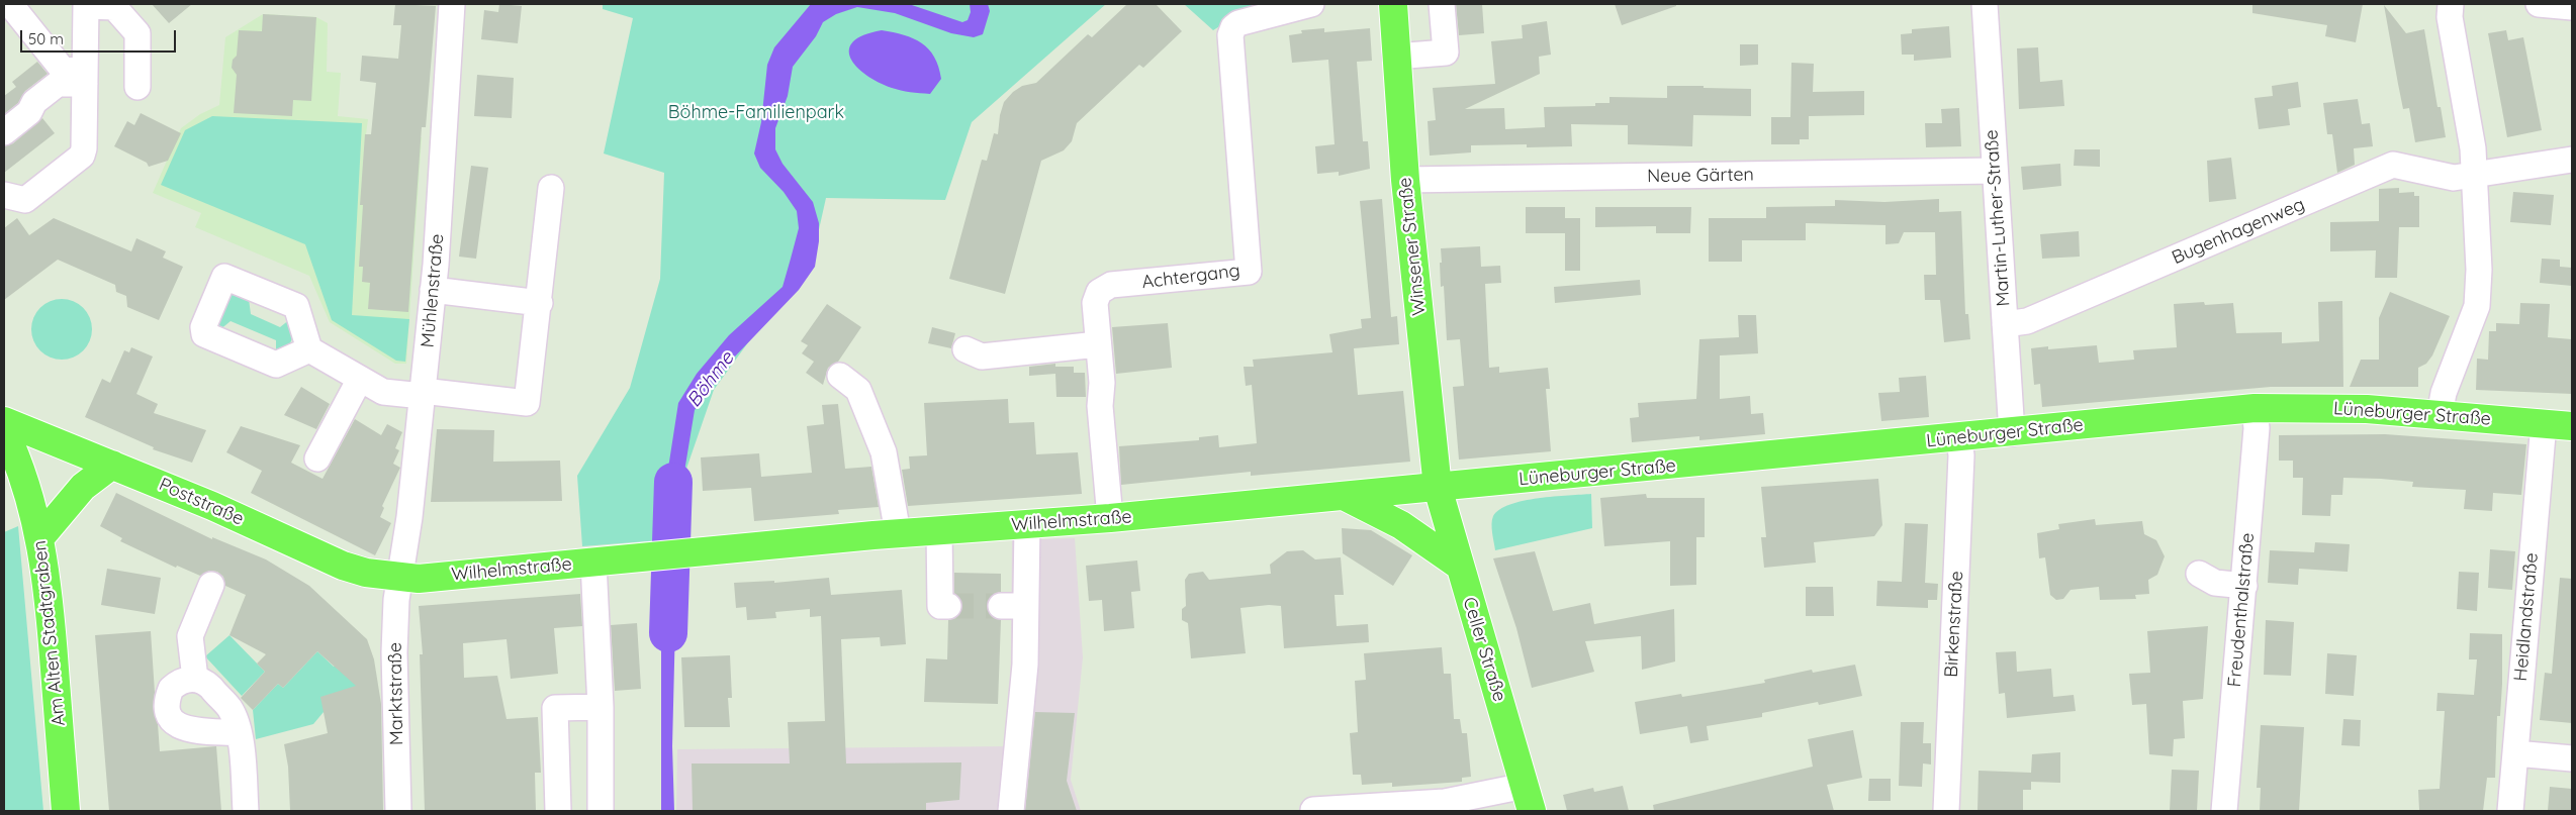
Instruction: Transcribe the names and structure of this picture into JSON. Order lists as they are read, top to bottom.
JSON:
{
  "streets": {
    "main road": [
      "Winsener Straße",
      "Lüneburger Straße",
      "Poststraße",
      "Wilhelmstraße",
      "Am Alten Stadtgraben",
      "Celler Straße"
    ],
    "street": [
      "Neue Gärten",
      "Martin-Luther-Straße",
      "Bugenhagenweg",
      "Achtergang",
      "Mühlenstraße",
      "Freudenthalstraße",
      "Heidlandstraße",
      "Birkenstraße",
      "Marktstraße"
    ]
  },
  "crossings": [
    ["Neue Gärten", "Martin-Luther-Straße"],
    ["Neue Gärten", "Winsener Straße"],
    ["Martin-Luther-Straße", "Bugenhagenweg"],
    ["Martin-Luther-Straße", "Lüneburger Straße"],
    ["Winsener Straße", "Lüneburger Straße"],
    ["Winsener Straße", "Wilhelmstraße"],
    ["Winsener Straße", "Celler Straße"],
    ["Achtergang", "Wilhelmstraße"],
    ["Mühlenstraße", "Poststraße"],
    ["Mühlenstraße", "Wilhelmstraße"],
    ["Mühlenstraße", "Marktstraße"],
    ["Lüneburger Straße", "Wilhelmstraße"],
    ["Lüneburger Straße", "Freudenthalstraße"],
    ["Lüneburger Straße", "Heidlandstraße"],
    ["Lüneburger Straße", "Birkenstraße"],
    ["Lüneburger Straße", "Celler Straße"],
    ["Poststraße", "Wilhelmstraße"],
    ["Poststraße", "Marktstraße"],
    ["Wilhelmstraße", "Celler Straße"],
    ["Wilhelmstraße", "Marktstraße"]
  ],
  "water": ["Böhme"],
  "parks": ["Böhme-Familienpark"],
  "scale_bar": "50 m"
}
